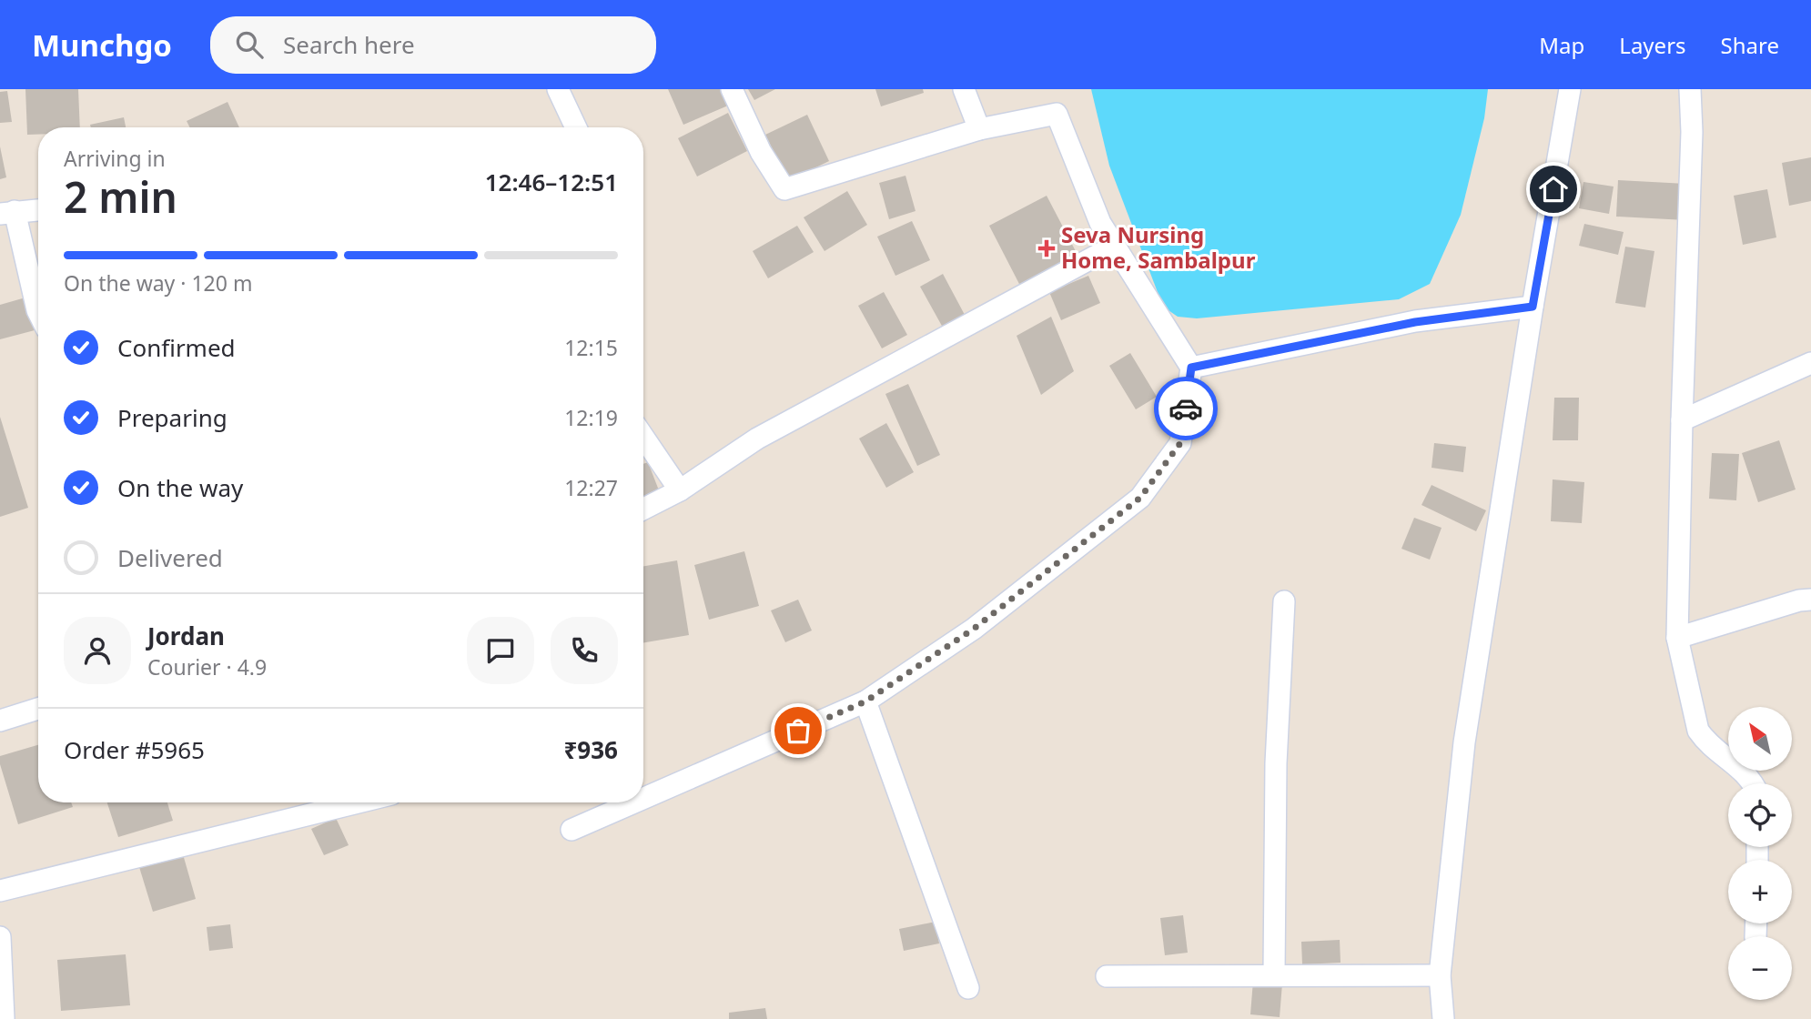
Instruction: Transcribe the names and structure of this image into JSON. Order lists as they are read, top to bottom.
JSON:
{
  "places": {
    "health": ["Seva Nursing Home, Sambalpur"]
  },
  "north": "top left",
  "page": {
    "header": "Munchgo",
    "search": "Search here",
    "nav": ["Map", "Layers", "Share"],
    "heading": ["2 min", "Arriving in", "12:46–12:51"],
    "panel": [
      "Jordan",
      "Courier · 4.9",
      "Order #5965",
      "₹936"
    ],
    "bar": "On the way · 120 m",
    "list": [
      ["Confirmed", "12:15"],
      ["Preparing", "12:19"],
      ["On the way", "12:27"],
      "Delivered"
    ],
    "map_buttons": ["+", "−"]
  }
}
